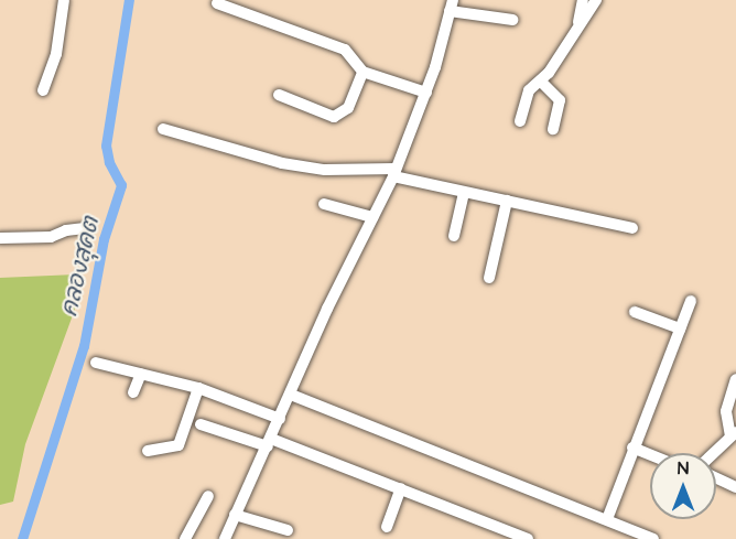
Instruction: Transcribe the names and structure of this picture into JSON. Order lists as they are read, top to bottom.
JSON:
{
  "water": ["คลองสุคต"],
  "north": "top"
}
